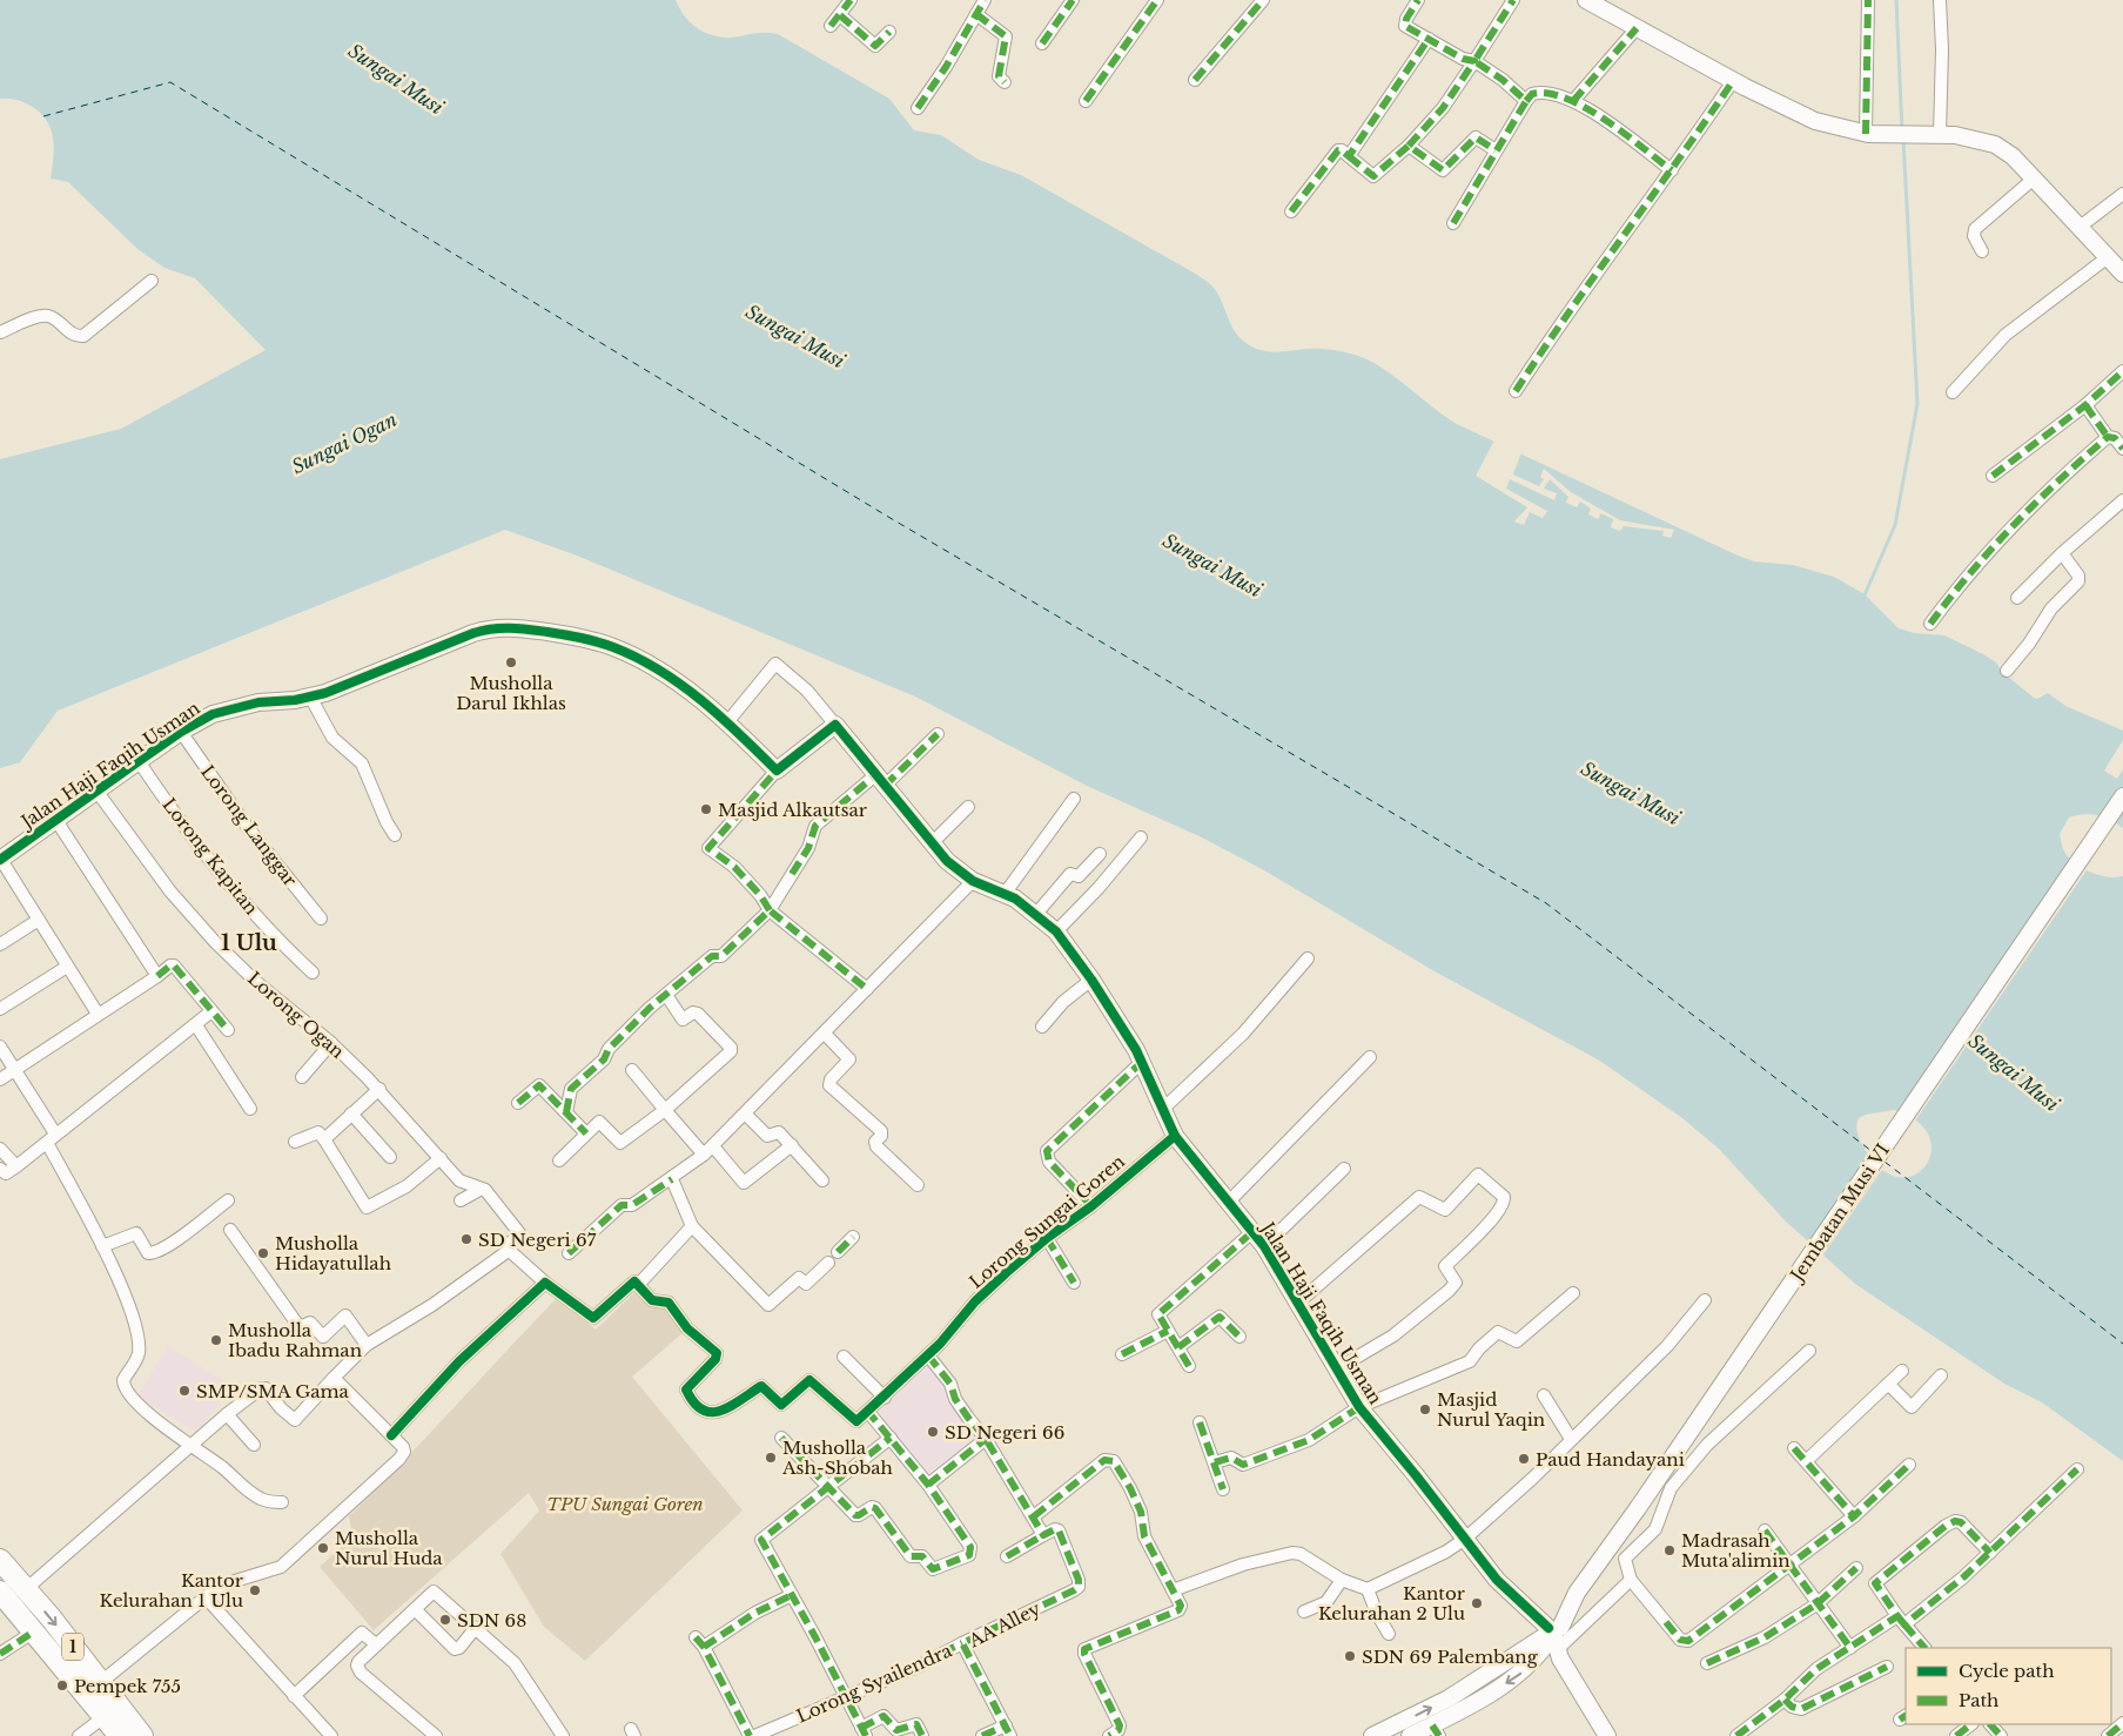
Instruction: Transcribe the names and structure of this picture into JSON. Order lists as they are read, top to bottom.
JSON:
{
  "streets": {
    "highway": ["1"],
    "street": [
      "Jalan Haji Faqih Usman",
      "Lorong Langgar",
      "Lorong Kapitan",
      "Lorong Ogan",
      "Jembatan Musi VI",
      "Lorong Sungai Goren",
      "AA Alley",
      "Lorong Syailendra"
    ]
  },
  "crossings": [
    ["Jalan Haji Faqih Usman", "Lorong Langgar"],
    ["Jalan Haji Faqih Usman", "Lorong Kapitan"],
    ["Jalan Haji Faqih Usman", "Lorong Ogan"],
    ["Jalan Haji Faqih Usman", "Jembatan Musi VI"],
    ["Jalan Haji Faqih Usman", "Lorong Sungai Goren"],
    ["AA Alley", "Lorong Syailendra"]
  ],
  "districts": ["1 Ulu"],
  "water": ["Sungai Musi", "Sungai Ogan"],
  "parks": ["TPU Sungai Goren"],
  "places": [
    "Musholla Darul Ikhlas",
    "Masjid Alkautsar",
    "SD Negeri 67",
    "Musholla Hidayatullah",
    "Musholla Ibadu Rahman",
    "SMP/SMA Gama",
    "Masjid Nurul Yaqin",
    "SD Negeri 66",
    "Musholla Ash-Shobah",
    "Paud Handayani",
    "Musholla Nurul Huda",
    "Madrasah Muta'alimin",
    "Kantor Kelurahan 1 Ulu",
    "Kantor Kelurahan 2 Ulu",
    "SDN 68",
    "SDN 69 Palembang",
    "Pempek 755"
  ],
  "legend": ["Cycle path", "Path"]
}
